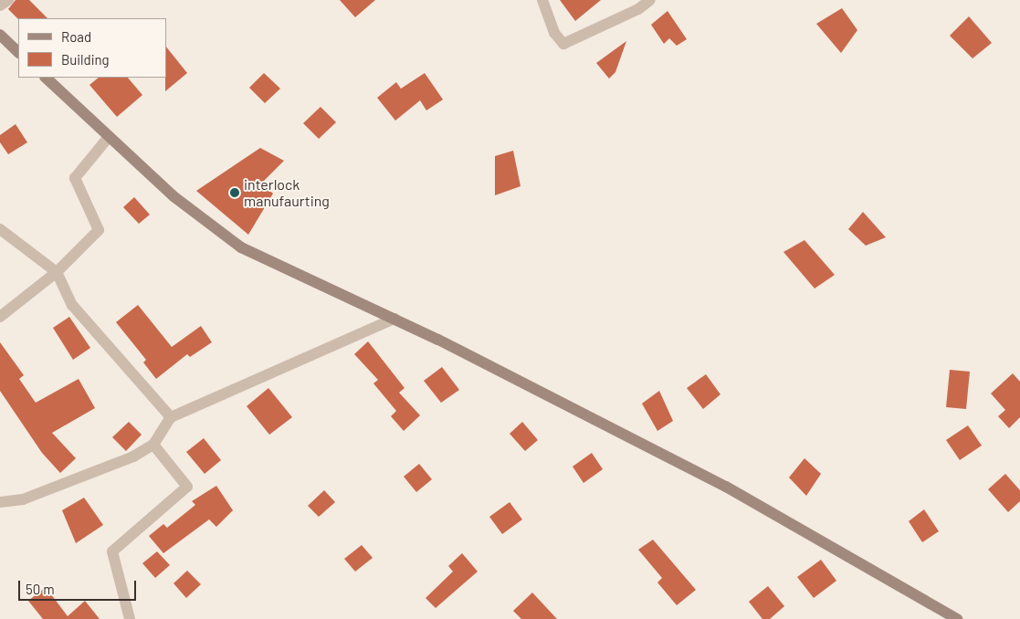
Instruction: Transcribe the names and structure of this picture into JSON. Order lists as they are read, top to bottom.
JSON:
{
  "places": ["interlock manufaurting"],
  "legend": ["Road", "Building"],
  "scale_bar": "50 m"
}
